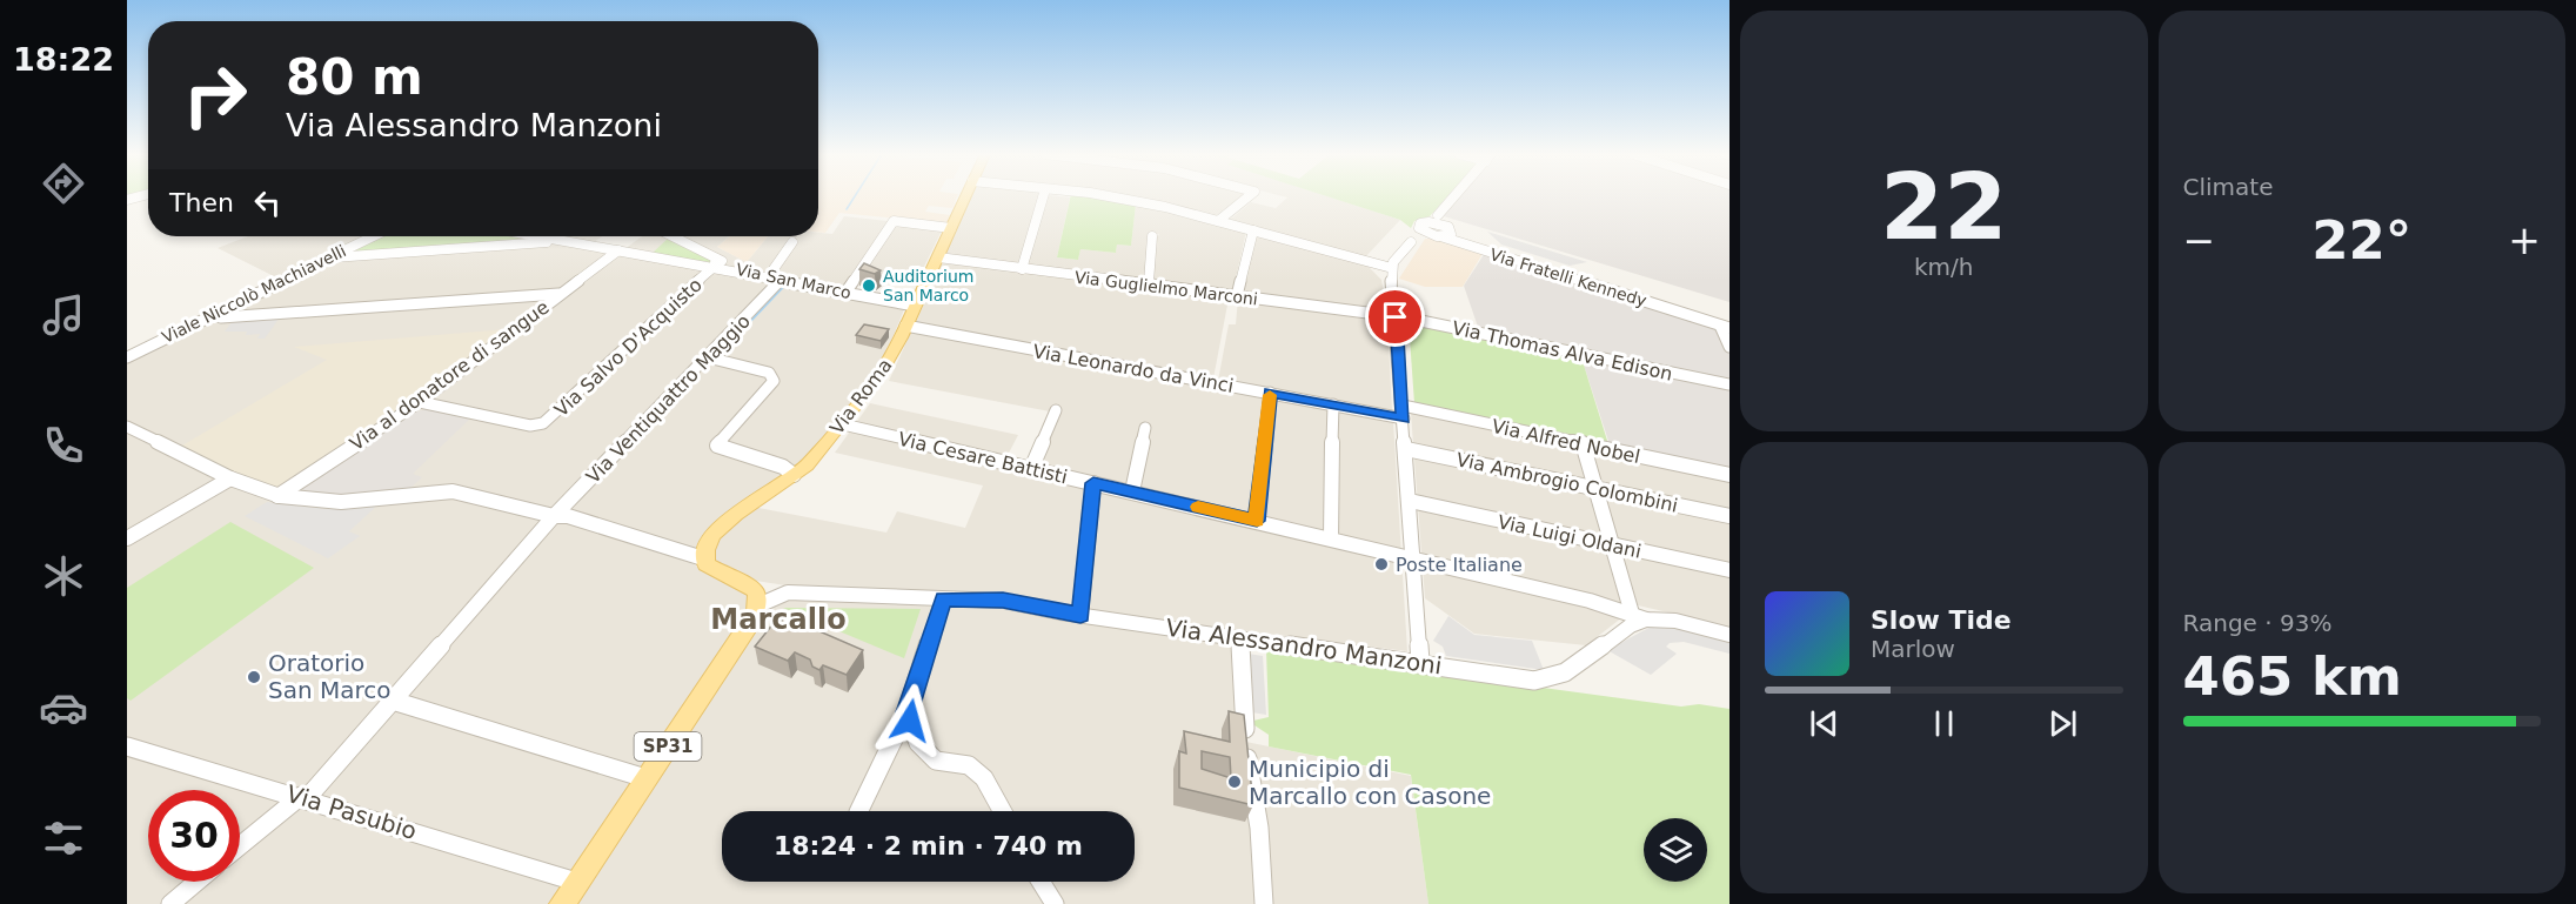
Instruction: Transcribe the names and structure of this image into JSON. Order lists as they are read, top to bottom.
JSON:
{
  "streets": {
    "main road": ["Via Roma", "SP31"],
    "street": [
      "Via Fratelli Kennedy",
      "Via San Marco",
      "Via Guglielmo Marconi",
      "Viale Niccolò Machiavelli",
      "Via Salvo D'Acquisto",
      "Via Thomas Alva Edison",
      "Via Leonardo da Vinci",
      "Via al donatore di sangue",
      "Via Ventiquattro Maggio",
      "Via Alfred Nobel",
      "Via Cesare Battisti",
      "Via Ambrogio Colombini",
      "Via Luigi Oldani",
      "Via Alessandro Manzoni",
      "Via Pasubio"
    ]
  },
  "crossings": [
    ["Via San Marco", "Via Salvo D'Acquisto"],
    ["Via San Marco", "Via Roma"],
    ["Via San Marco", "Via Ventiquattro Maggio"],
    ["Via Guglielmo Marconi", "Via Thomas Alva Edison"],
    ["Via Guglielmo Marconi", "Via Roma"],
    ["Via Salvo D'Acquisto", "Via al donatore di sangue"],
    ["Via Leonardo da Vinci", "Via Roma"],
    ["Via Leonardo da Vinci", "Via Alfred Nobel"],
    ["Via Roma", "Via Cesare Battisti"],
    ["Via Ventiquattro Maggio", "Via Pasubio"],
    ["Via Cesare Battisti", "Via Alessandro Manzoni"],
    ["Via Alessandro Manzoni", "SP31"],
    ["SP31", "Via Pasubio"]
  ],
  "districts": ["Marcallo"],
  "places": [
    "Auditorium San Marco",
    "Poste Italiane",
    "Oratorio San Marco",
    "Municipio di Marcallo con Casone"
  ],
  "page": {
    "tabs": "18:22",
    "tile": [
      ["22", "km/h"],
      "Climate",
      ["Range · 93%", "465 km"]
    ],
    "turn": ["80 m", "Via Alessandro Manzoni"],
    "then": "Then",
    "heat": ["−", "22°", "+"],
    "song": ["Slow Tide", "Marlow"],
    "limit": "30",
    "trip": "18:24 · 2 min · 740 m"
  }
}
